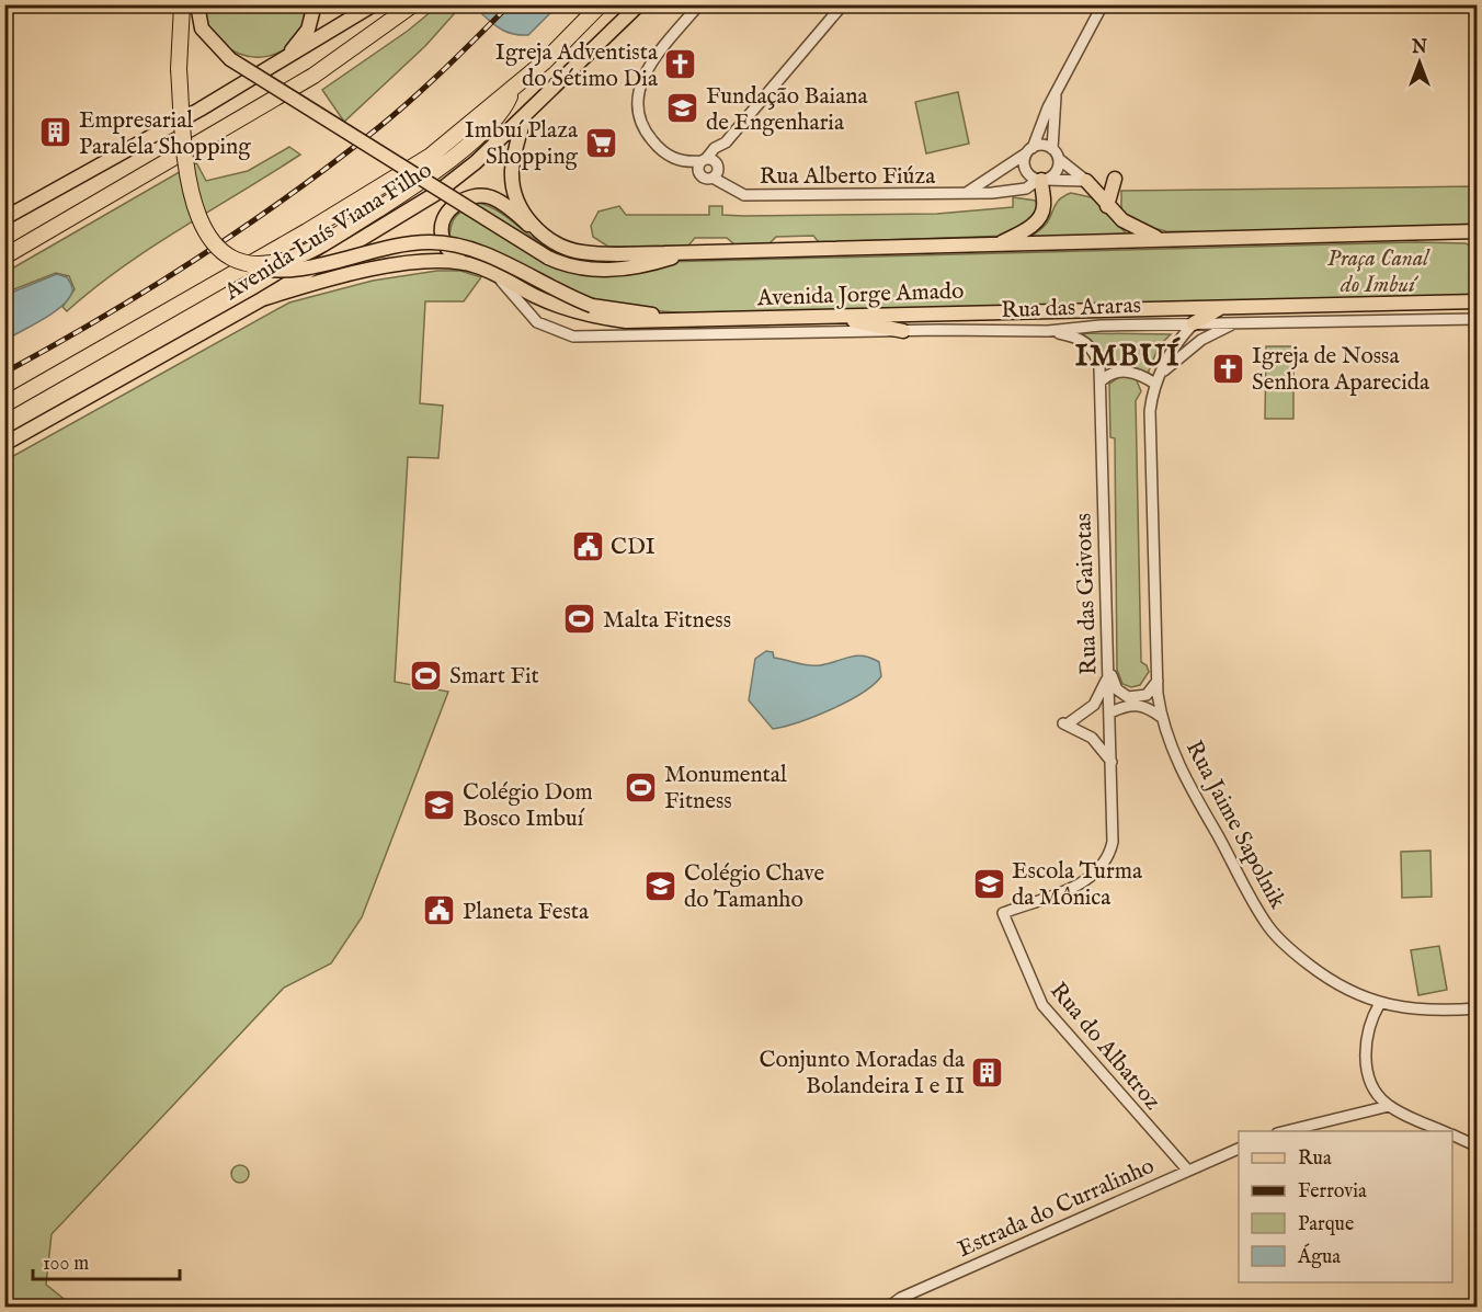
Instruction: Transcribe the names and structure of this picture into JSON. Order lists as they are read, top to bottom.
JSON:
{
  "streets": {
    "highway": ["Avenida Luís Viana Filho"],
    "main road": ["Avenida Jorge Amado"],
    "street": [
      "Rua Alberto Fiúza",
      "Rua das Araras",
      "Rua das Gaivotas",
      "Rua Jaime Sapolnik",
      "Rua do Albatroz",
      "Estrada do Curralinho"
    ]
  },
  "crossings": [
    ["Avenida Luís Viana Filho", "Avenida Jorge Amado"],
    ["Avenida Jorge Amado", "Rua das Araras"],
    ["Rua das Araras", "Rua das Gaivotas"],
    ["Rua das Araras", "Rua Jaime Sapolnik"],
    ["Rua das Gaivotas", "Rua do Albatroz"],
    ["Rua do Albatroz", "Estrada do Curralinho"]
  ],
  "districts": ["IMBUÍ"],
  "parks": ["Praça Canal do Imbuí"],
  "places": {
    "church": ["Igreja Adventista do Sétimo Dia", "Igreja de Nossa Senhora Aparecida"],
    "school or university": [
      "Fundação Baiana de Engenharia",
      "Colégio Dom Bosco Imbuí",
      "Escola Turma da Mônica",
      "Colégio Chave do Tamanho"
    ],
    "building": ["Empresarial Paralela Shopping", "Conjunto Moradas da Bolandeira I e II"],
    "supermarket": ["Imbuí Plaza Shopping"],
    "public building": ["CDI", "Planeta Festa"],
    "sports": ["Malta Fitness", "Smart Fit", "Monumental Fitness"]
  },
  "legend": [
    "Rua",
    "Ferrovia",
    "Parque",
    "Água"
  ],
  "scale_bar": "100 m",
  "north": "top"
}
